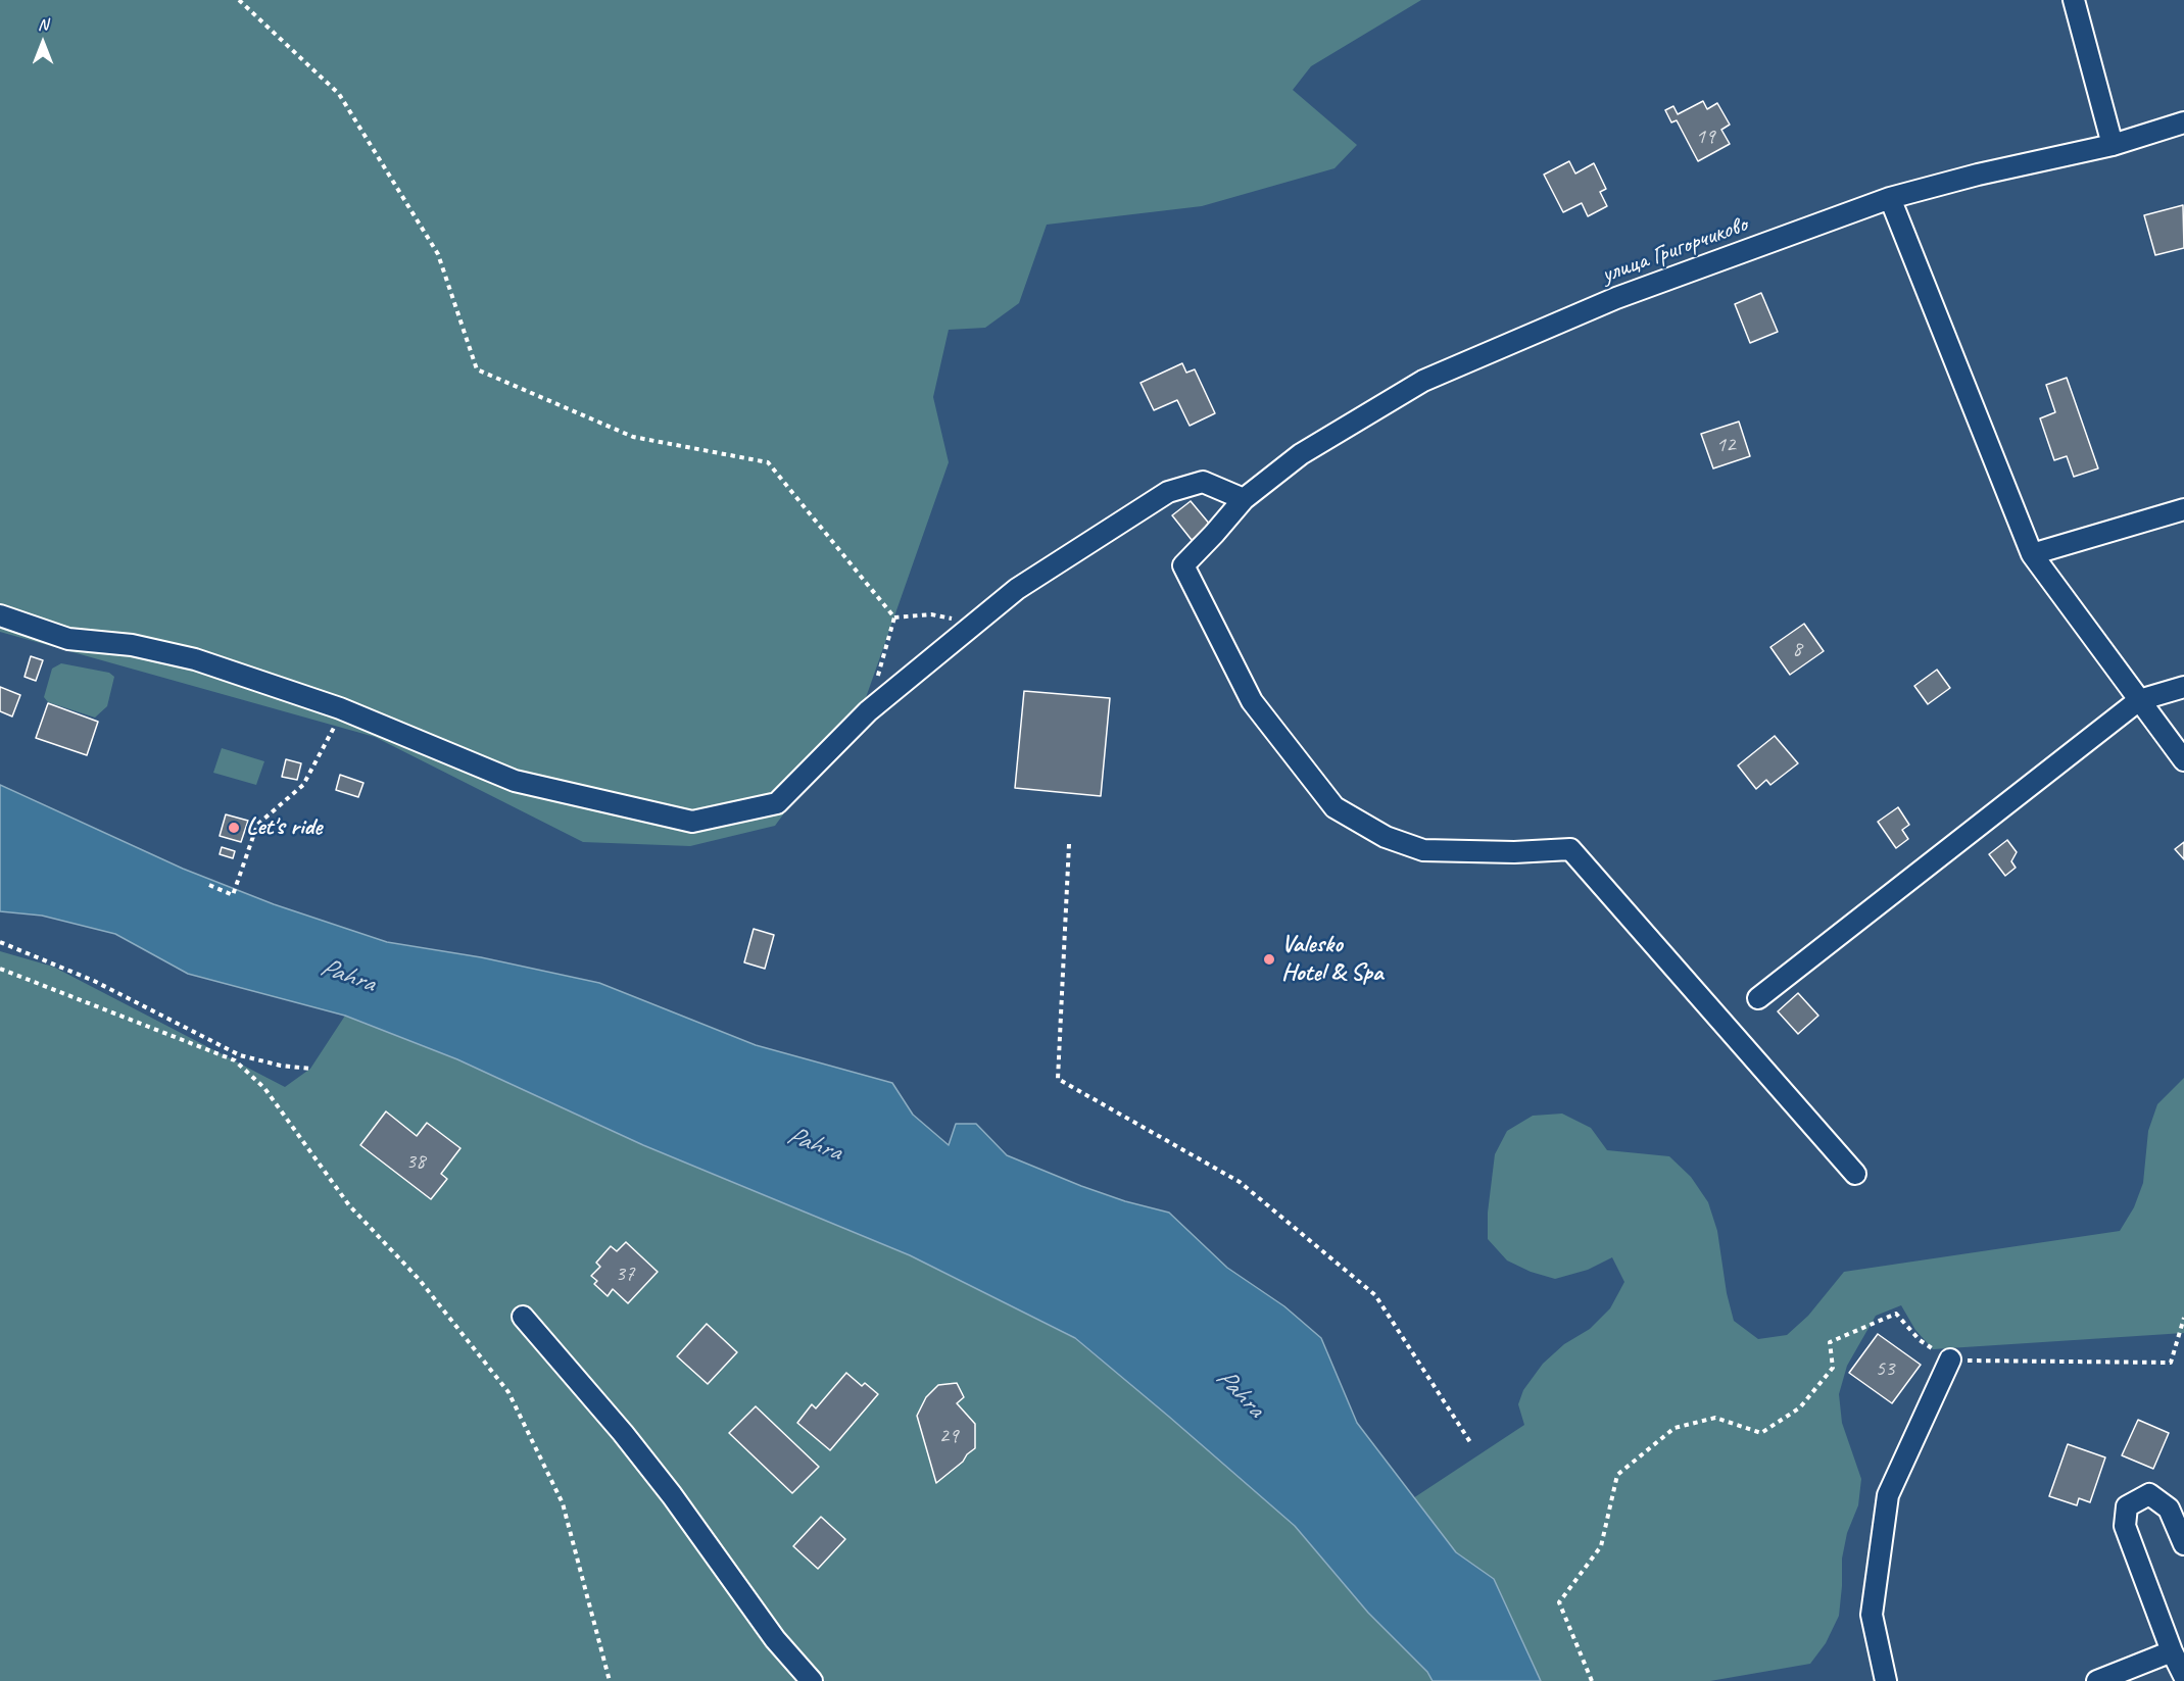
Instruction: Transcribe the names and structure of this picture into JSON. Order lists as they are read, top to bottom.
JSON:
{
  "streets": {
    "street": ["улица Григорчиково"]
  },
  "water": ["Pahra"],
  "places": ["Let's ride", "Valesko Hotel & Spa"],
  "house_numbers": [
    "19",
    "12",
    "8",
    "38",
    "37",
    "53",
    "29"
  ],
  "north": "top"
}
